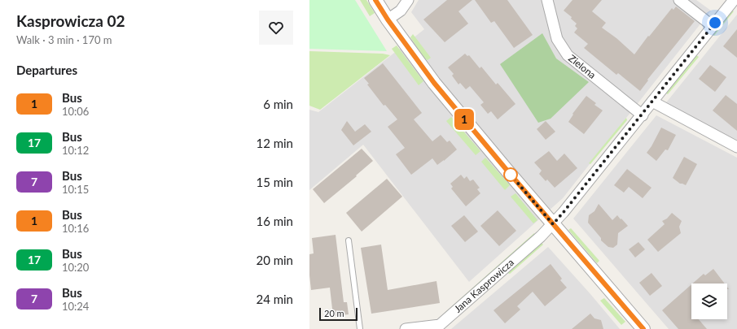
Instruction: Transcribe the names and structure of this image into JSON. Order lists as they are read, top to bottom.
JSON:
{
  "streets": {
    "street": ["Zielona", "Jana Kasprowicza"]
  },
  "crossings": [
    ["Zielona", "Jana Kasprowicza"]
  ],
  "lines": ["bus line 1"],
  "scale_bar": "20 m",
  "page": {
    "heading": [
      ["Kasprowicza 02", "Walk · 3 min · 170 m"],
      "Departures"
    ],
    "on_map": "1",
    "list": [
      {
        "mark": "1",
        "name": "Bus",
        "note": "10:06",
        "value": "6 min"
      },
      {
        "mark": "17",
        "name": "Bus",
        "note": "10:12",
        "value": "12 min"
      },
      {
        "mark": "7",
        "name": "Bus",
        "note": "10:15",
        "value": "15 min"
      },
      {
        "mark": "1",
        "name": "Bus",
        "note": "10:16",
        "value": "16 min"
      },
      {
        "mark": "17",
        "name": "Bus",
        "note": "10:20",
        "value": "20 min"
      },
      {
        "mark": "7",
        "name": "Bus",
        "note": "10:24",
        "value": "24 min"
      }
    ],
    "scale": "20 m"
  }
}
